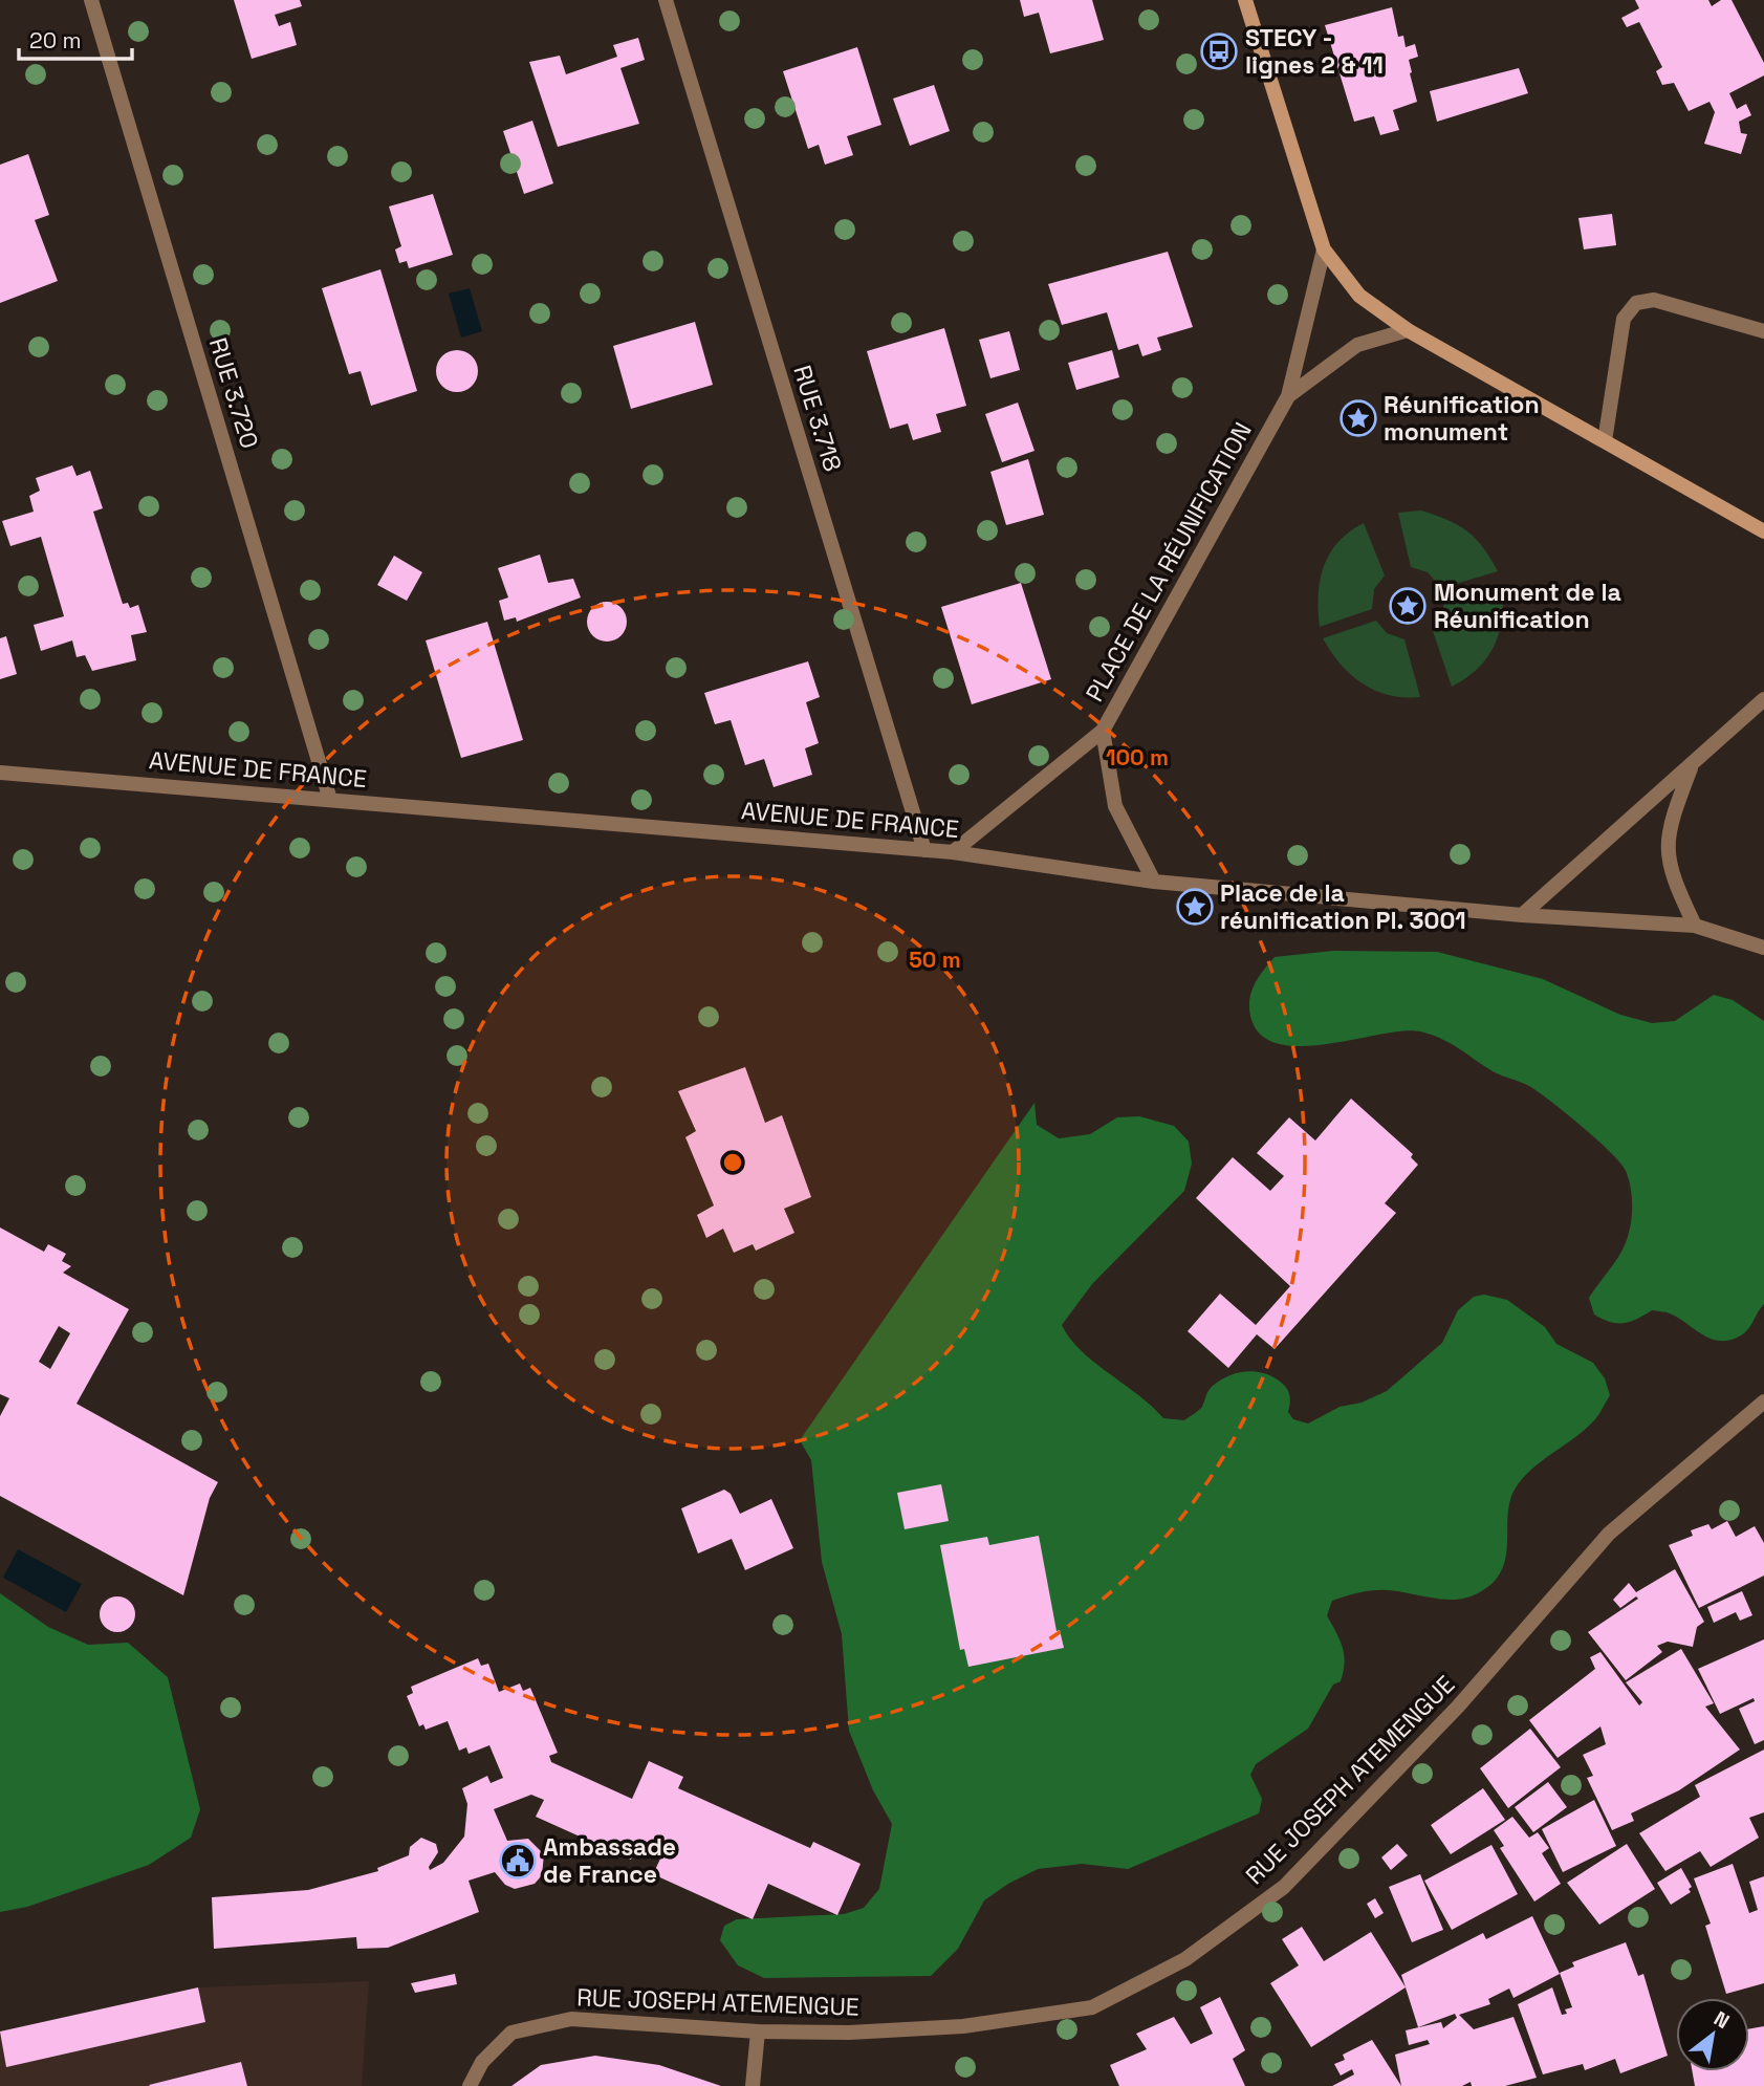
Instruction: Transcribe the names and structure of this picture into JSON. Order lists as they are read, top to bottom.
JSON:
{
  "streets": {
    "street": [
      "RUE 3.720",
      "RUE 3.718",
      "PLACE DE LA RÉUNIFICATION",
      "AVENUE DE FRANCE",
      "RUE JOSEPH ATEMENGUE"
    ]
  },
  "crossings": [
    ["RUE 3.720", "AVENUE DE FRANCE"],
    ["RUE 3.718", "AVENUE DE FRANCE"],
    ["PLACE DE LA RÉUNIFICATION", "AVENUE DE FRANCE"]
  ],
  "places": {
    "bus stop": ["STECY - lignes 2 & 11"],
    "place": ["Réunification monument", "Monument de la Réunification", "Place de la réunification Pl. 3001"],
    "public building": ["Ambassade de France"]
  },
  "scale_bar": "20 m",
  "north": "top right",
  "rings": ["100 m", "50 m"]
}
